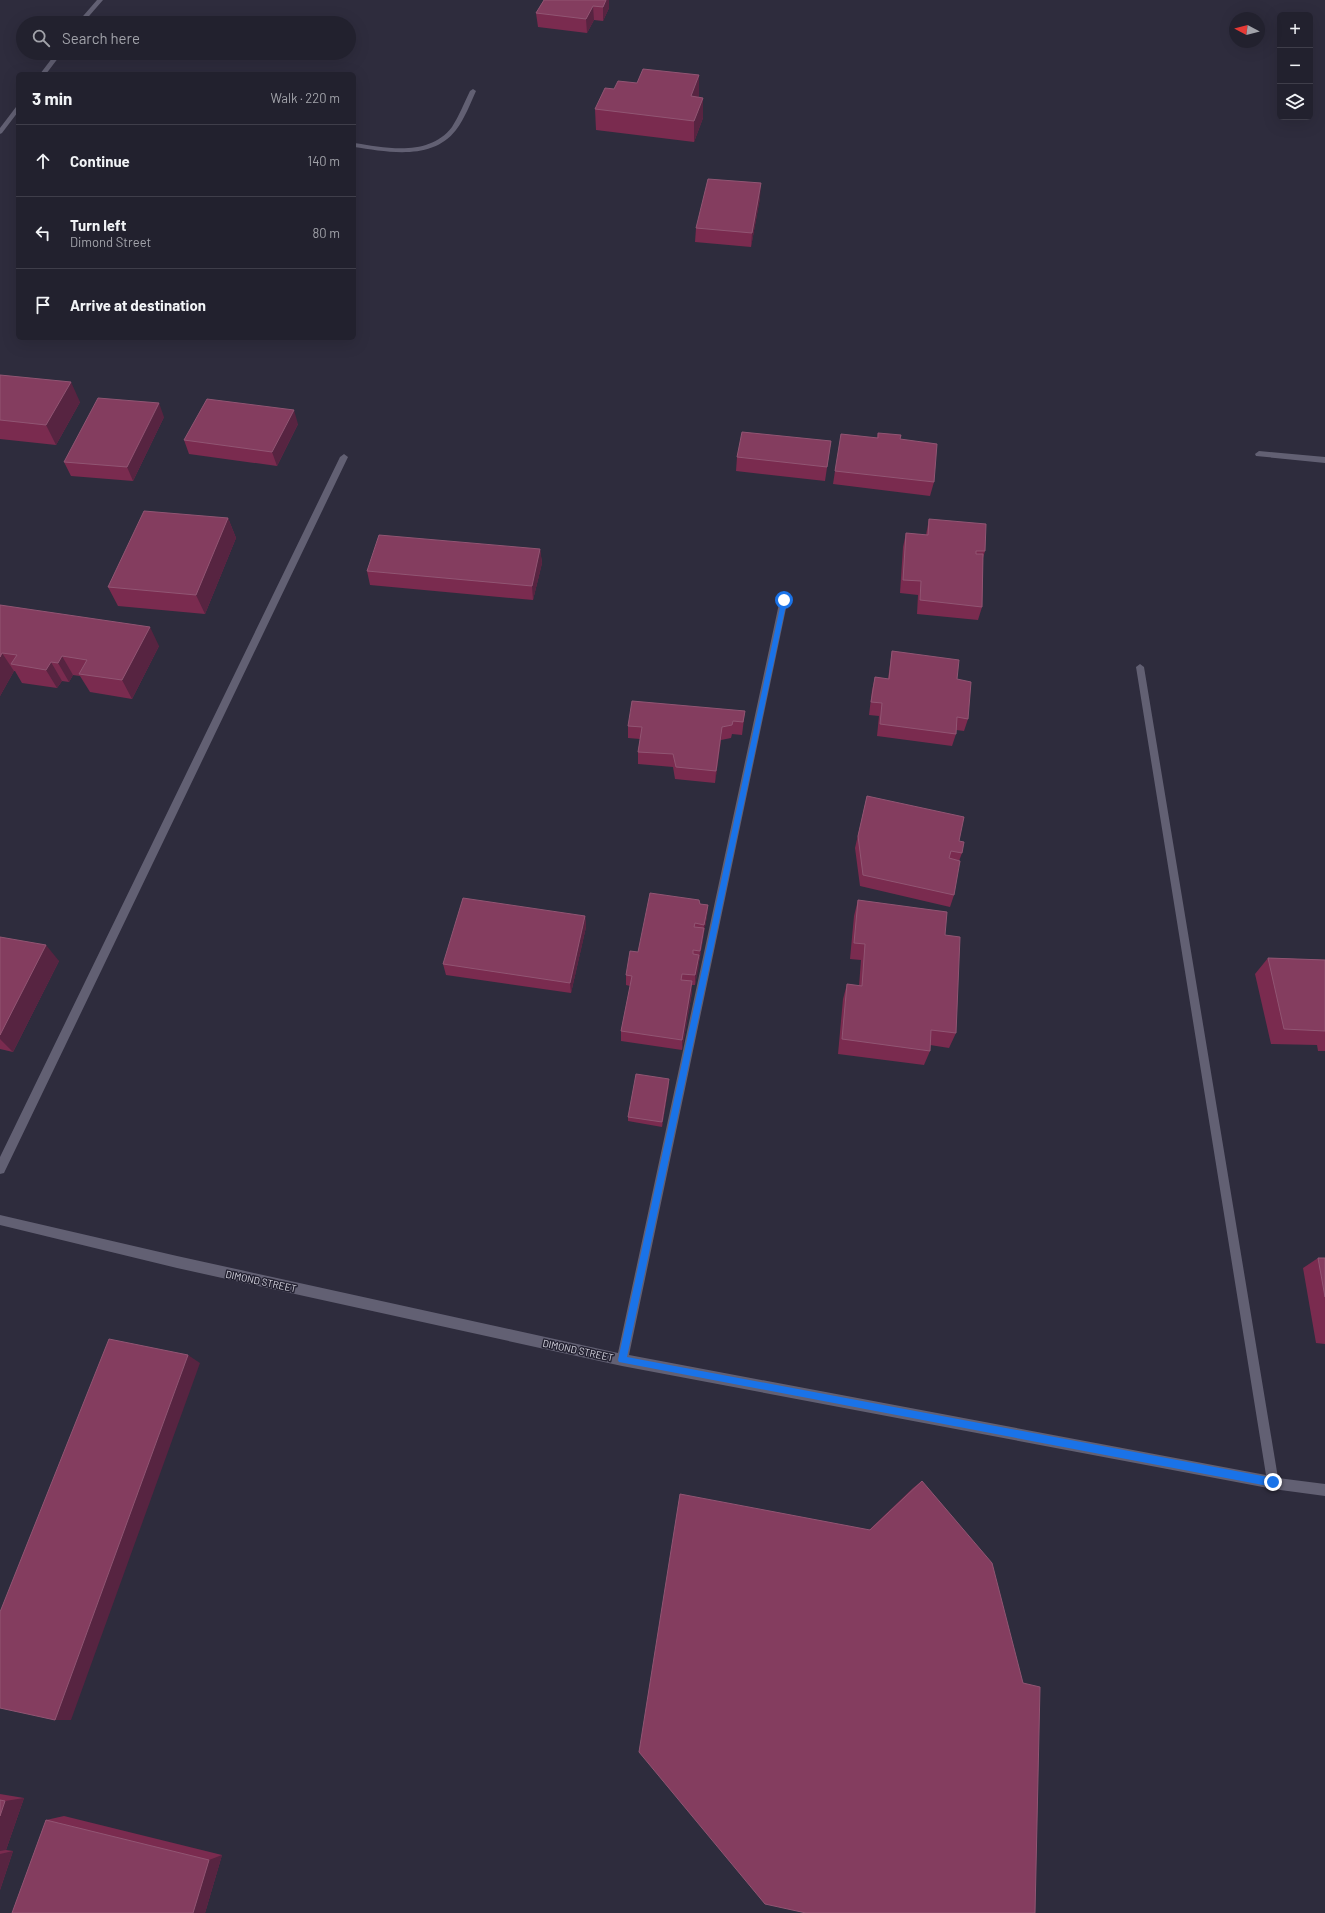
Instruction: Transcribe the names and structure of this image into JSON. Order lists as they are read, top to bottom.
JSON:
{
  "streets": {
    "street": ["DIMOND STREET"]
  },
  "north": "left",
  "page": {
    "map_buttons": ["+", "−"],
    "search": "Search here",
    "heading": ["3 min", "Walk · 220 m"],
    "list": [
      ["Continue", "140 m"],
      ["Turn left", "Dimond Street", "80 m"],
      "Arrive at destination"
    ]
  }
}
